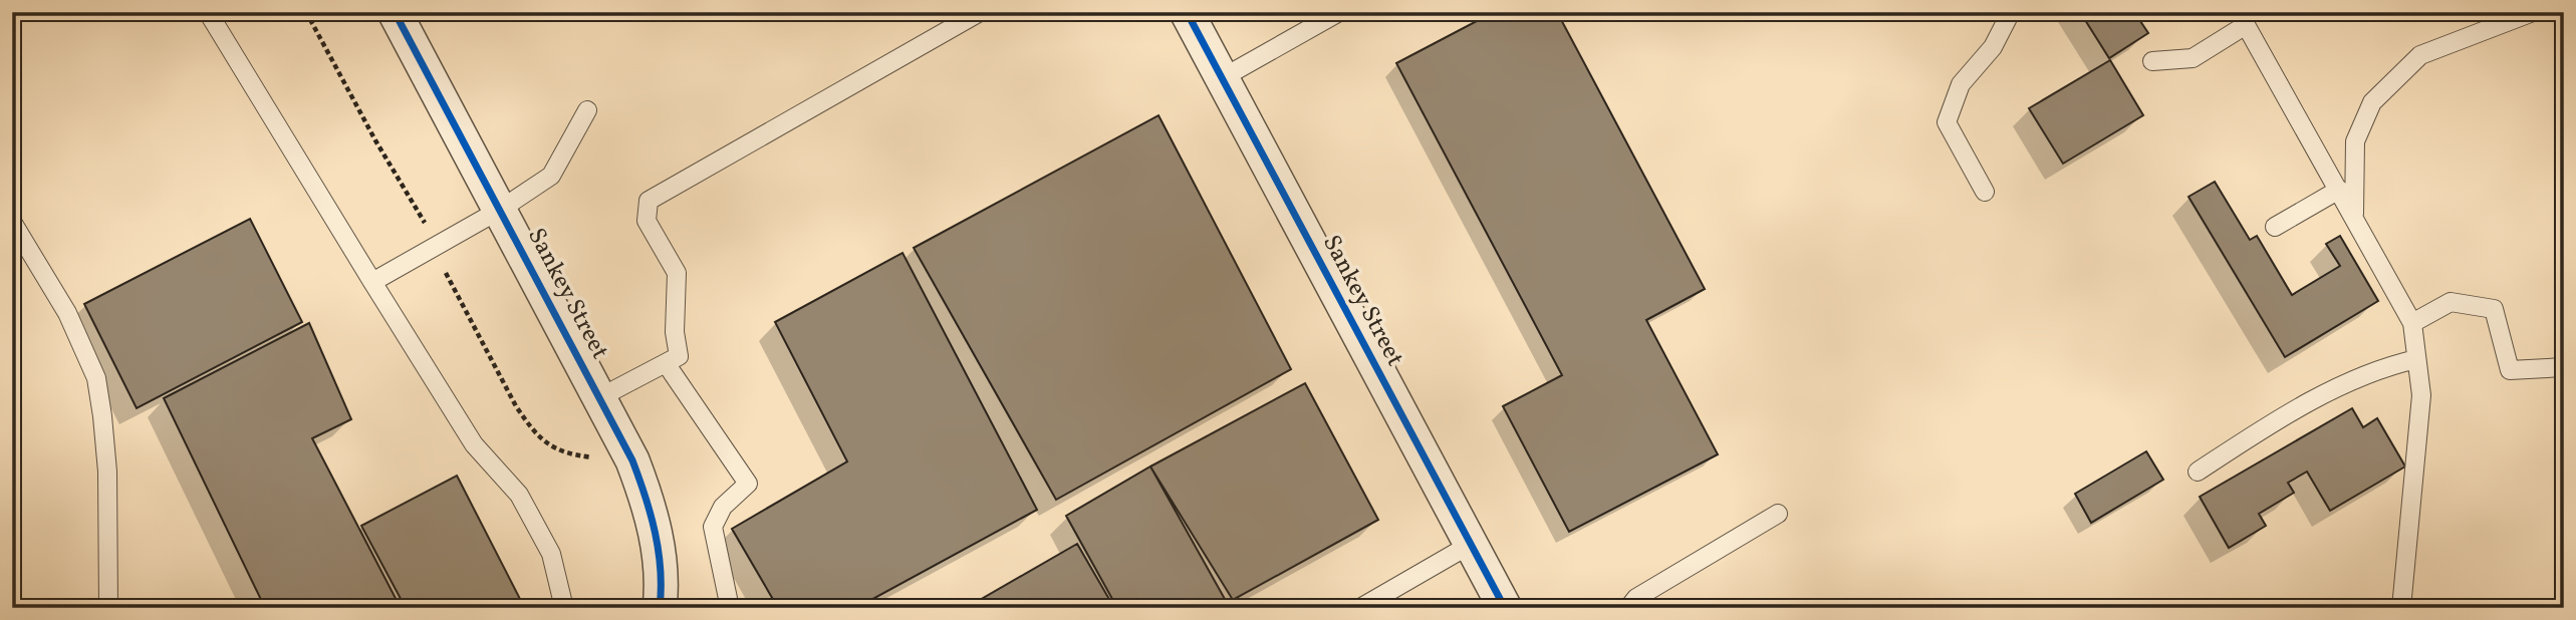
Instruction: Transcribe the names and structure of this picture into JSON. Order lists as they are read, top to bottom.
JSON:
{
  "streets": {
    "street": ["Sankey Street"]
  }
}
